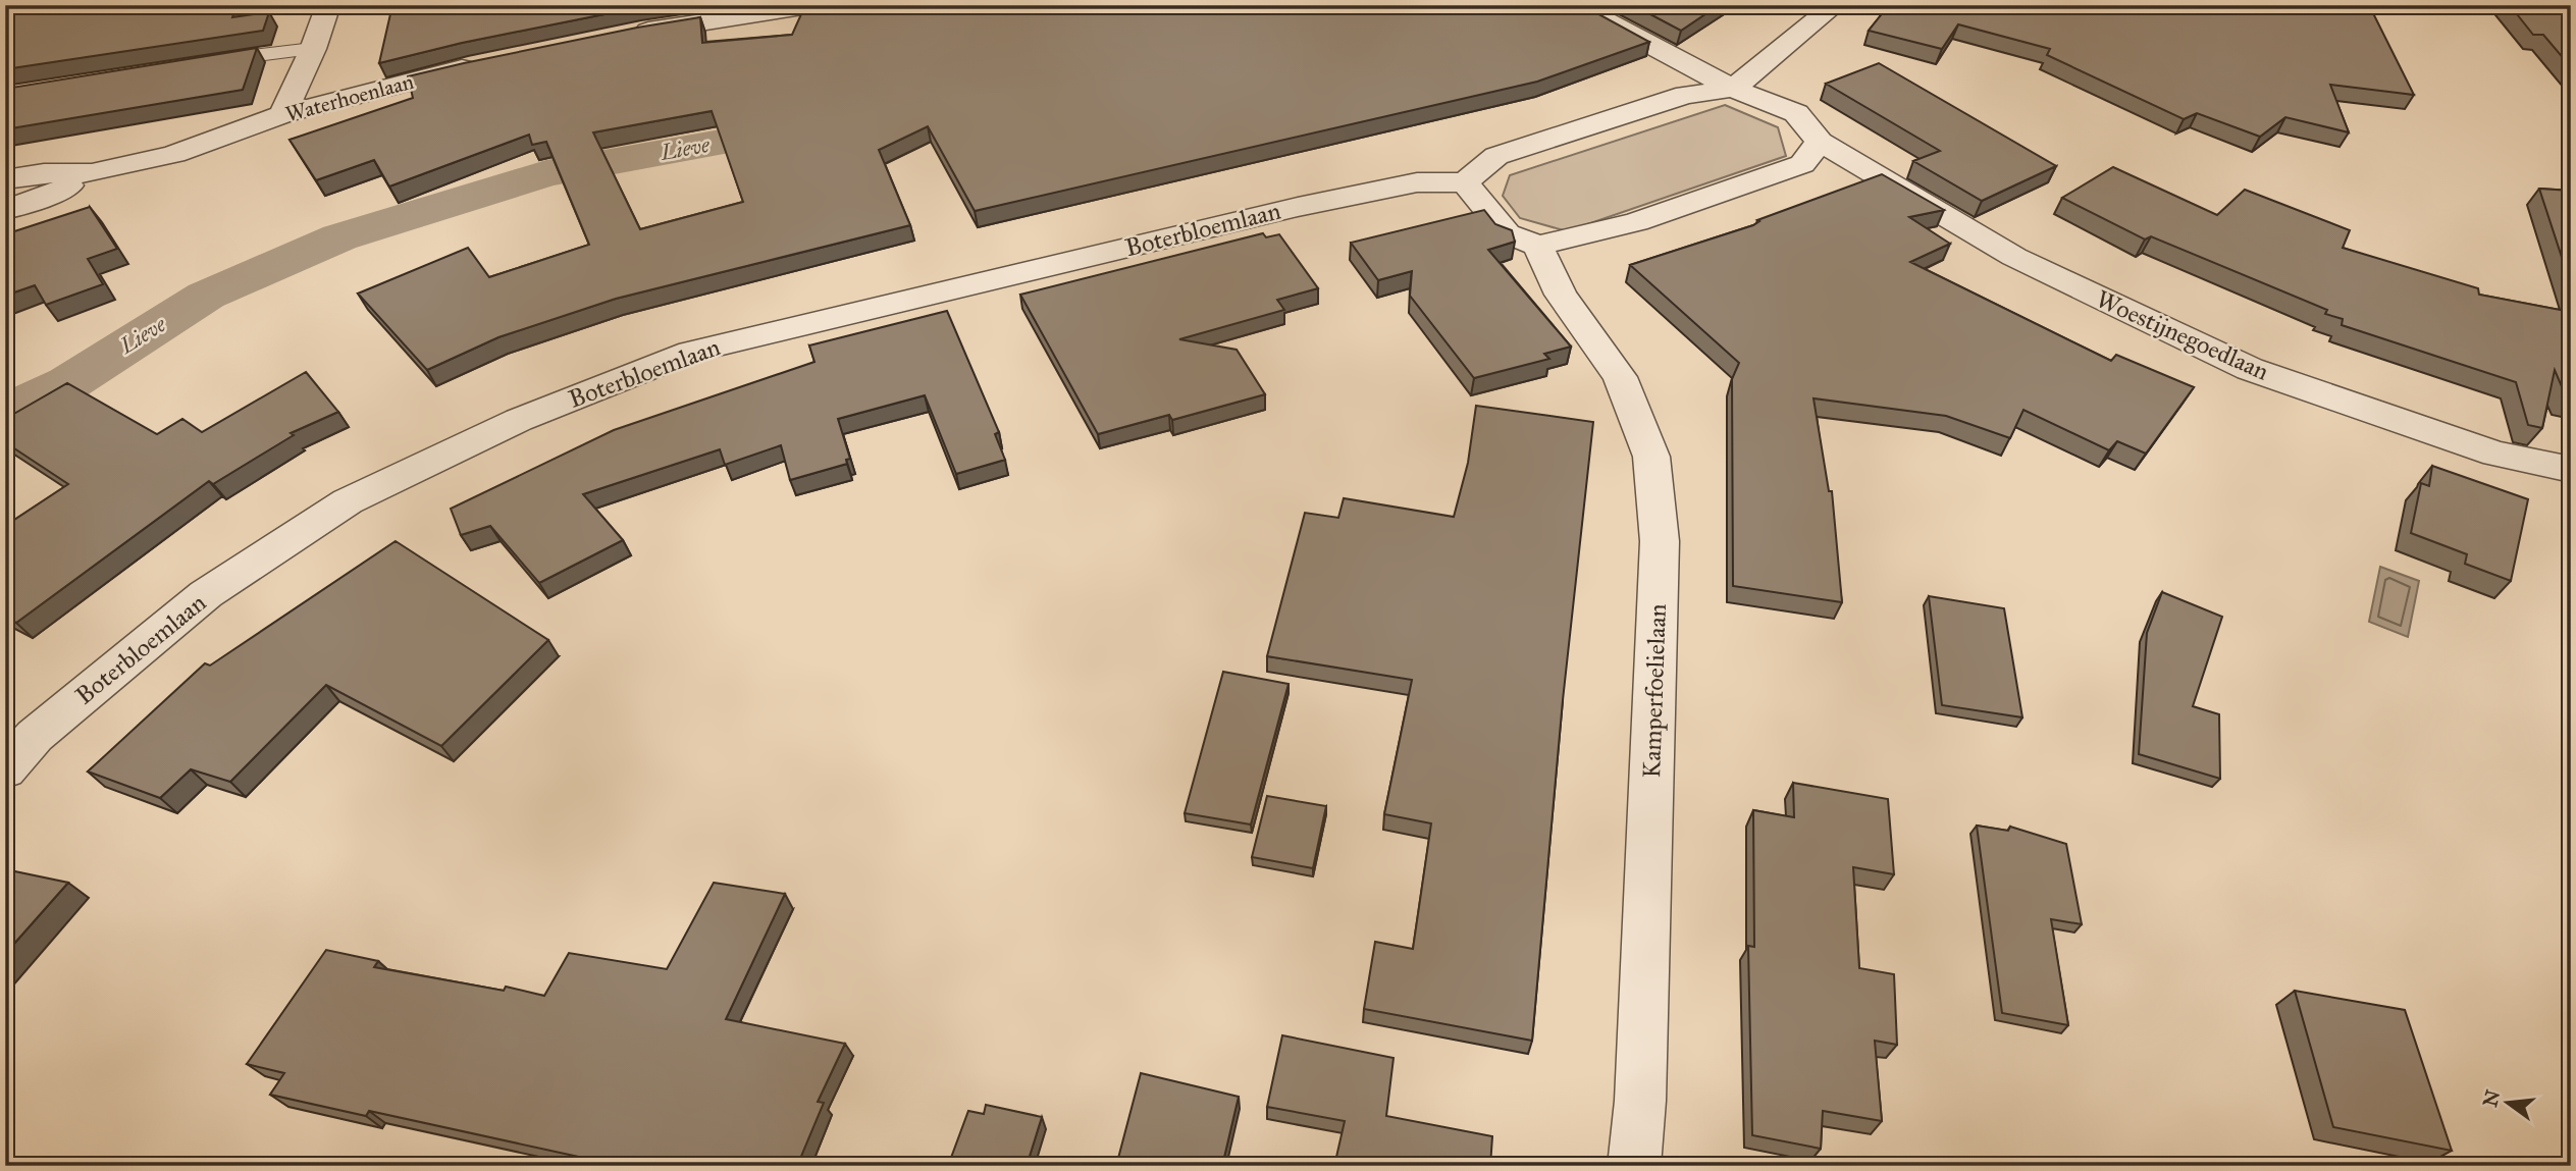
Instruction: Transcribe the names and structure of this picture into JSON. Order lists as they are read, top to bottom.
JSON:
{
  "streets": {
    "street": [
      "Waterhoenlaan",
      "Boterbloemlaan",
      "Woestijnegoedlaan",
      "Kamperfoelielaan"
    ]
  },
  "water": ["Lieve"],
  "north": "left"
}
